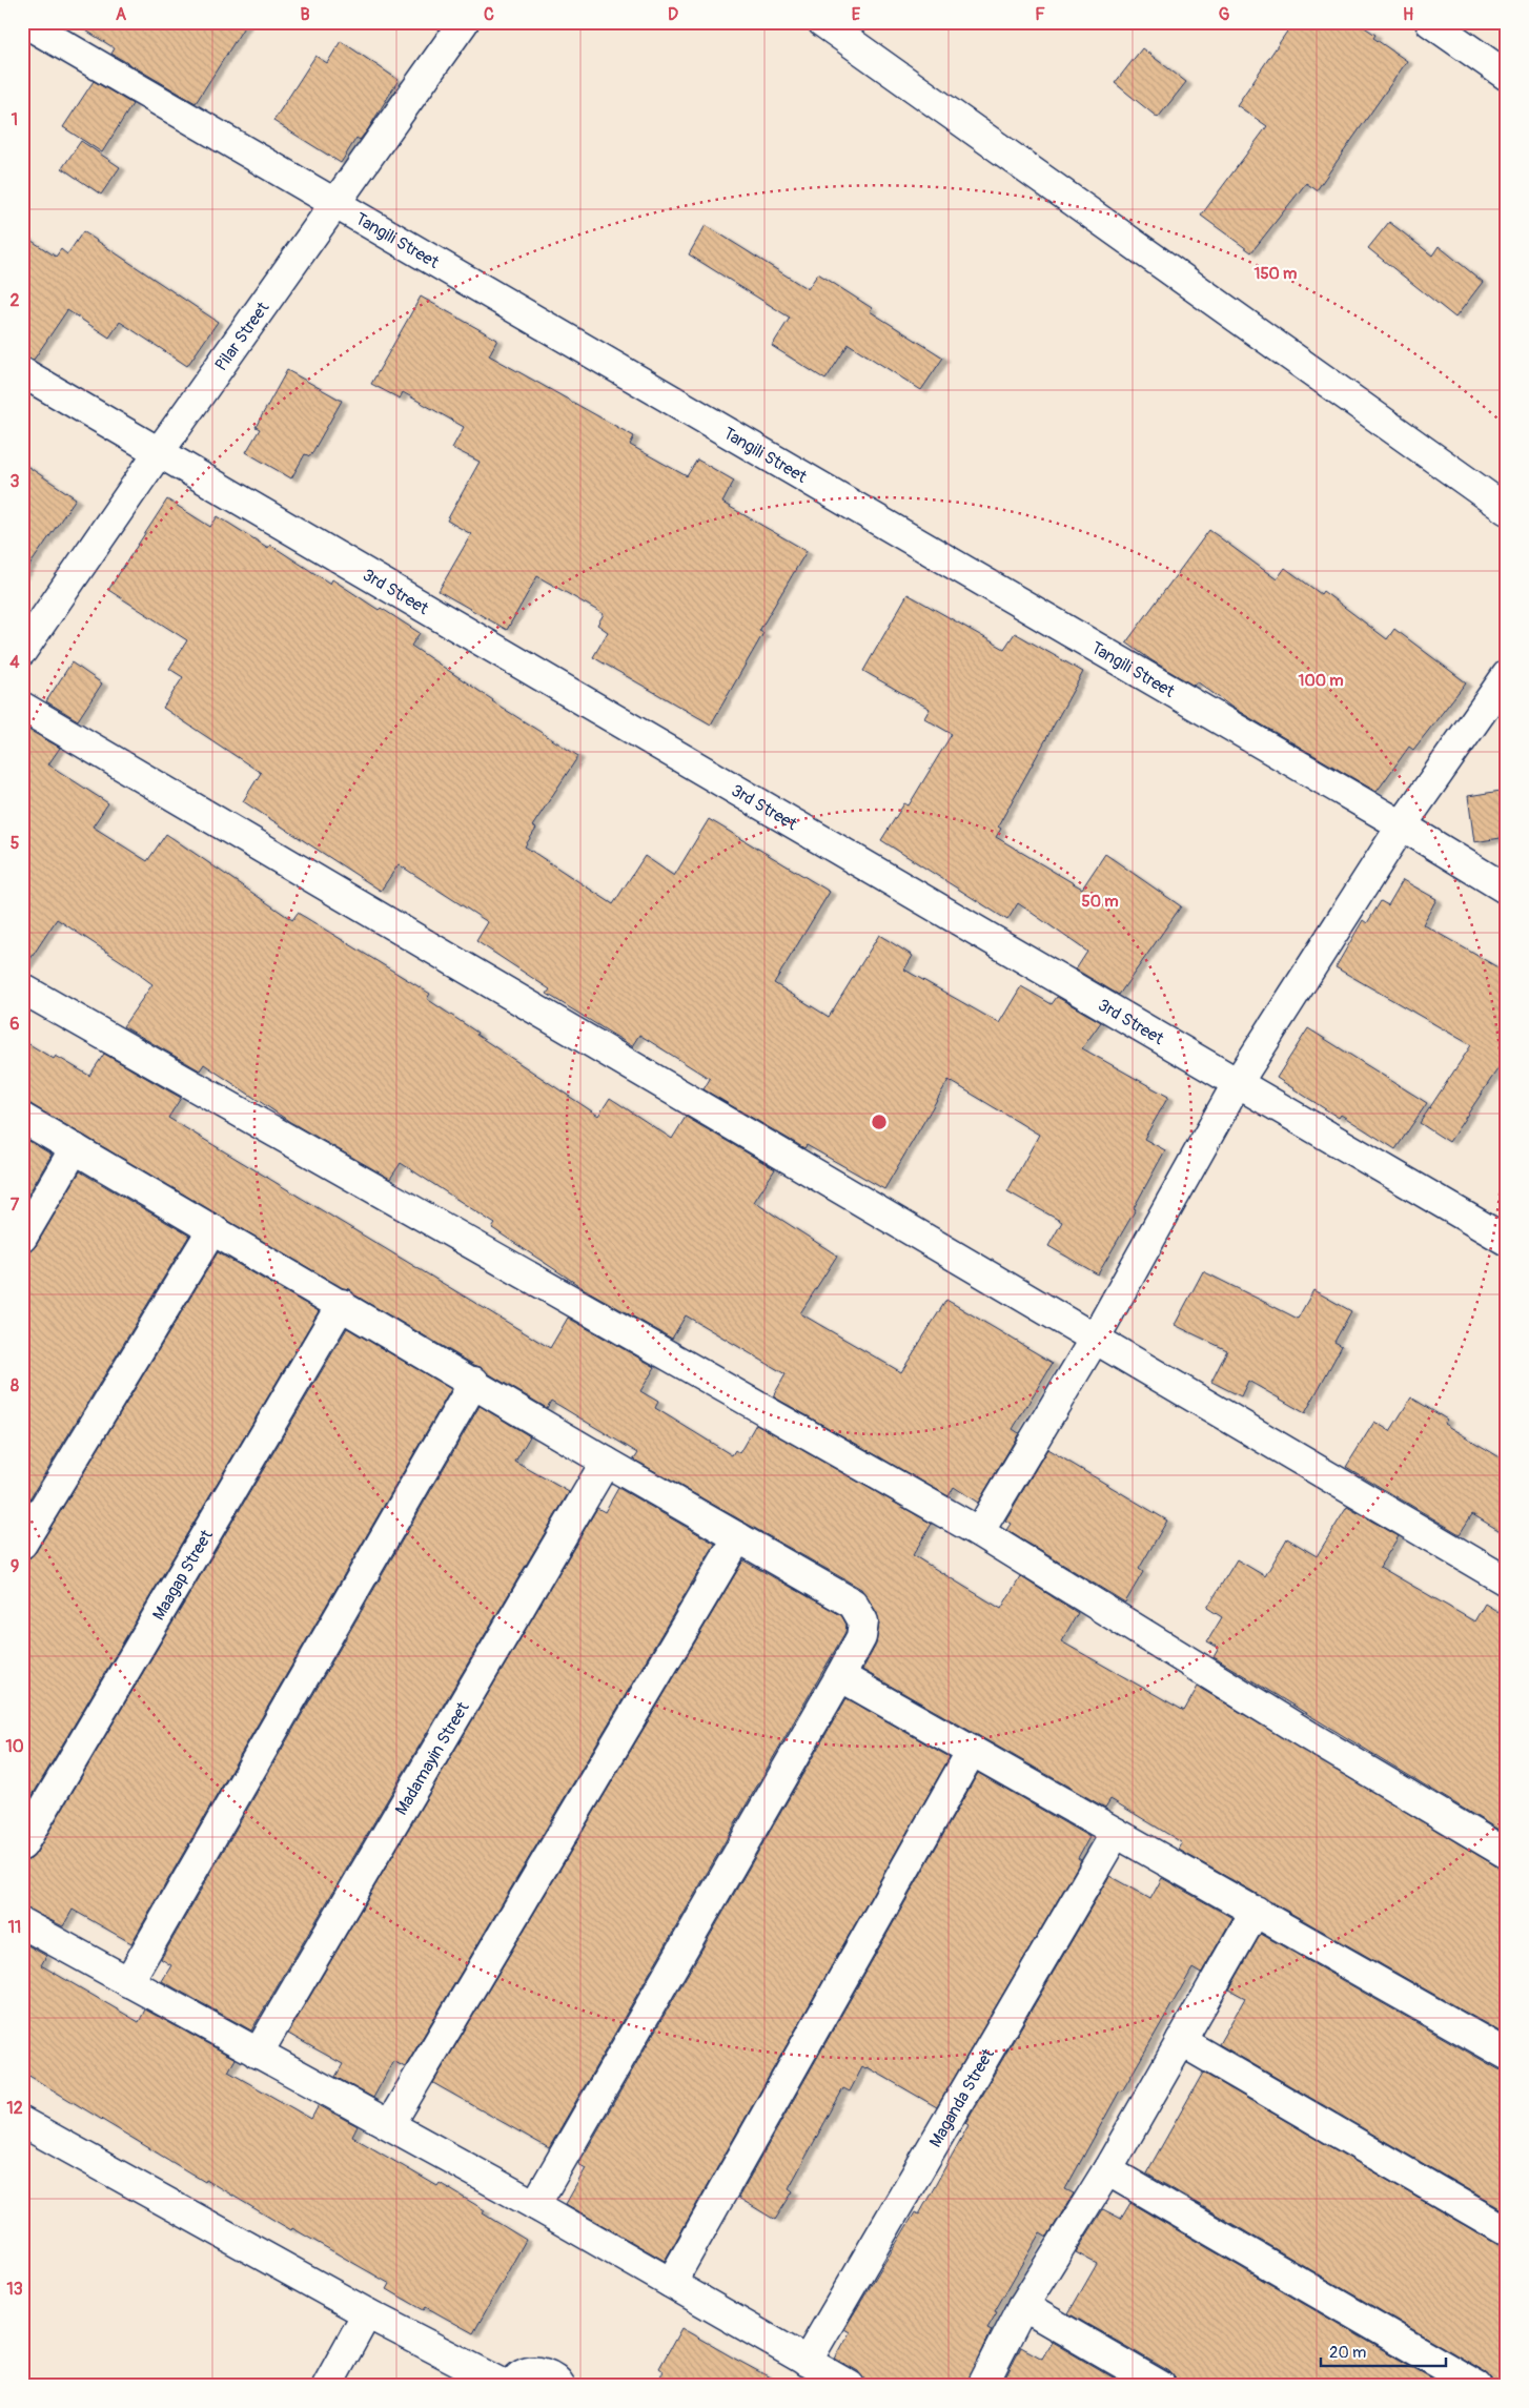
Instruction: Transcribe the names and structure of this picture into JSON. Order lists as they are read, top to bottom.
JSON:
{
  "streets": {
    "street": [
      "Tangili Street",
      "Pilar Street",
      "3rd Street",
      "Maagap Street",
      "Madamayin Street",
      "Maganda Street"
    ]
  },
  "crossings": [
    ["Tangili Street", "Pilar Street"],
    ["Pilar Street", "3rd Street"]
  ],
  "scale_bar": "20 m",
  "grid": {
    "columns": [
      "A",
      "B",
      "C",
      "D",
      "E",
      "F",
      "G",
      "H"
    ],
    "rows": [
      "1",
      "2",
      "3",
      "4",
      "5",
      "6",
      "7",
      "8",
      "9",
      "10",
      "11",
      "12",
      "13"
    ]
  },
  "rings": ["150 m", "100 m", "50 m"]
}
